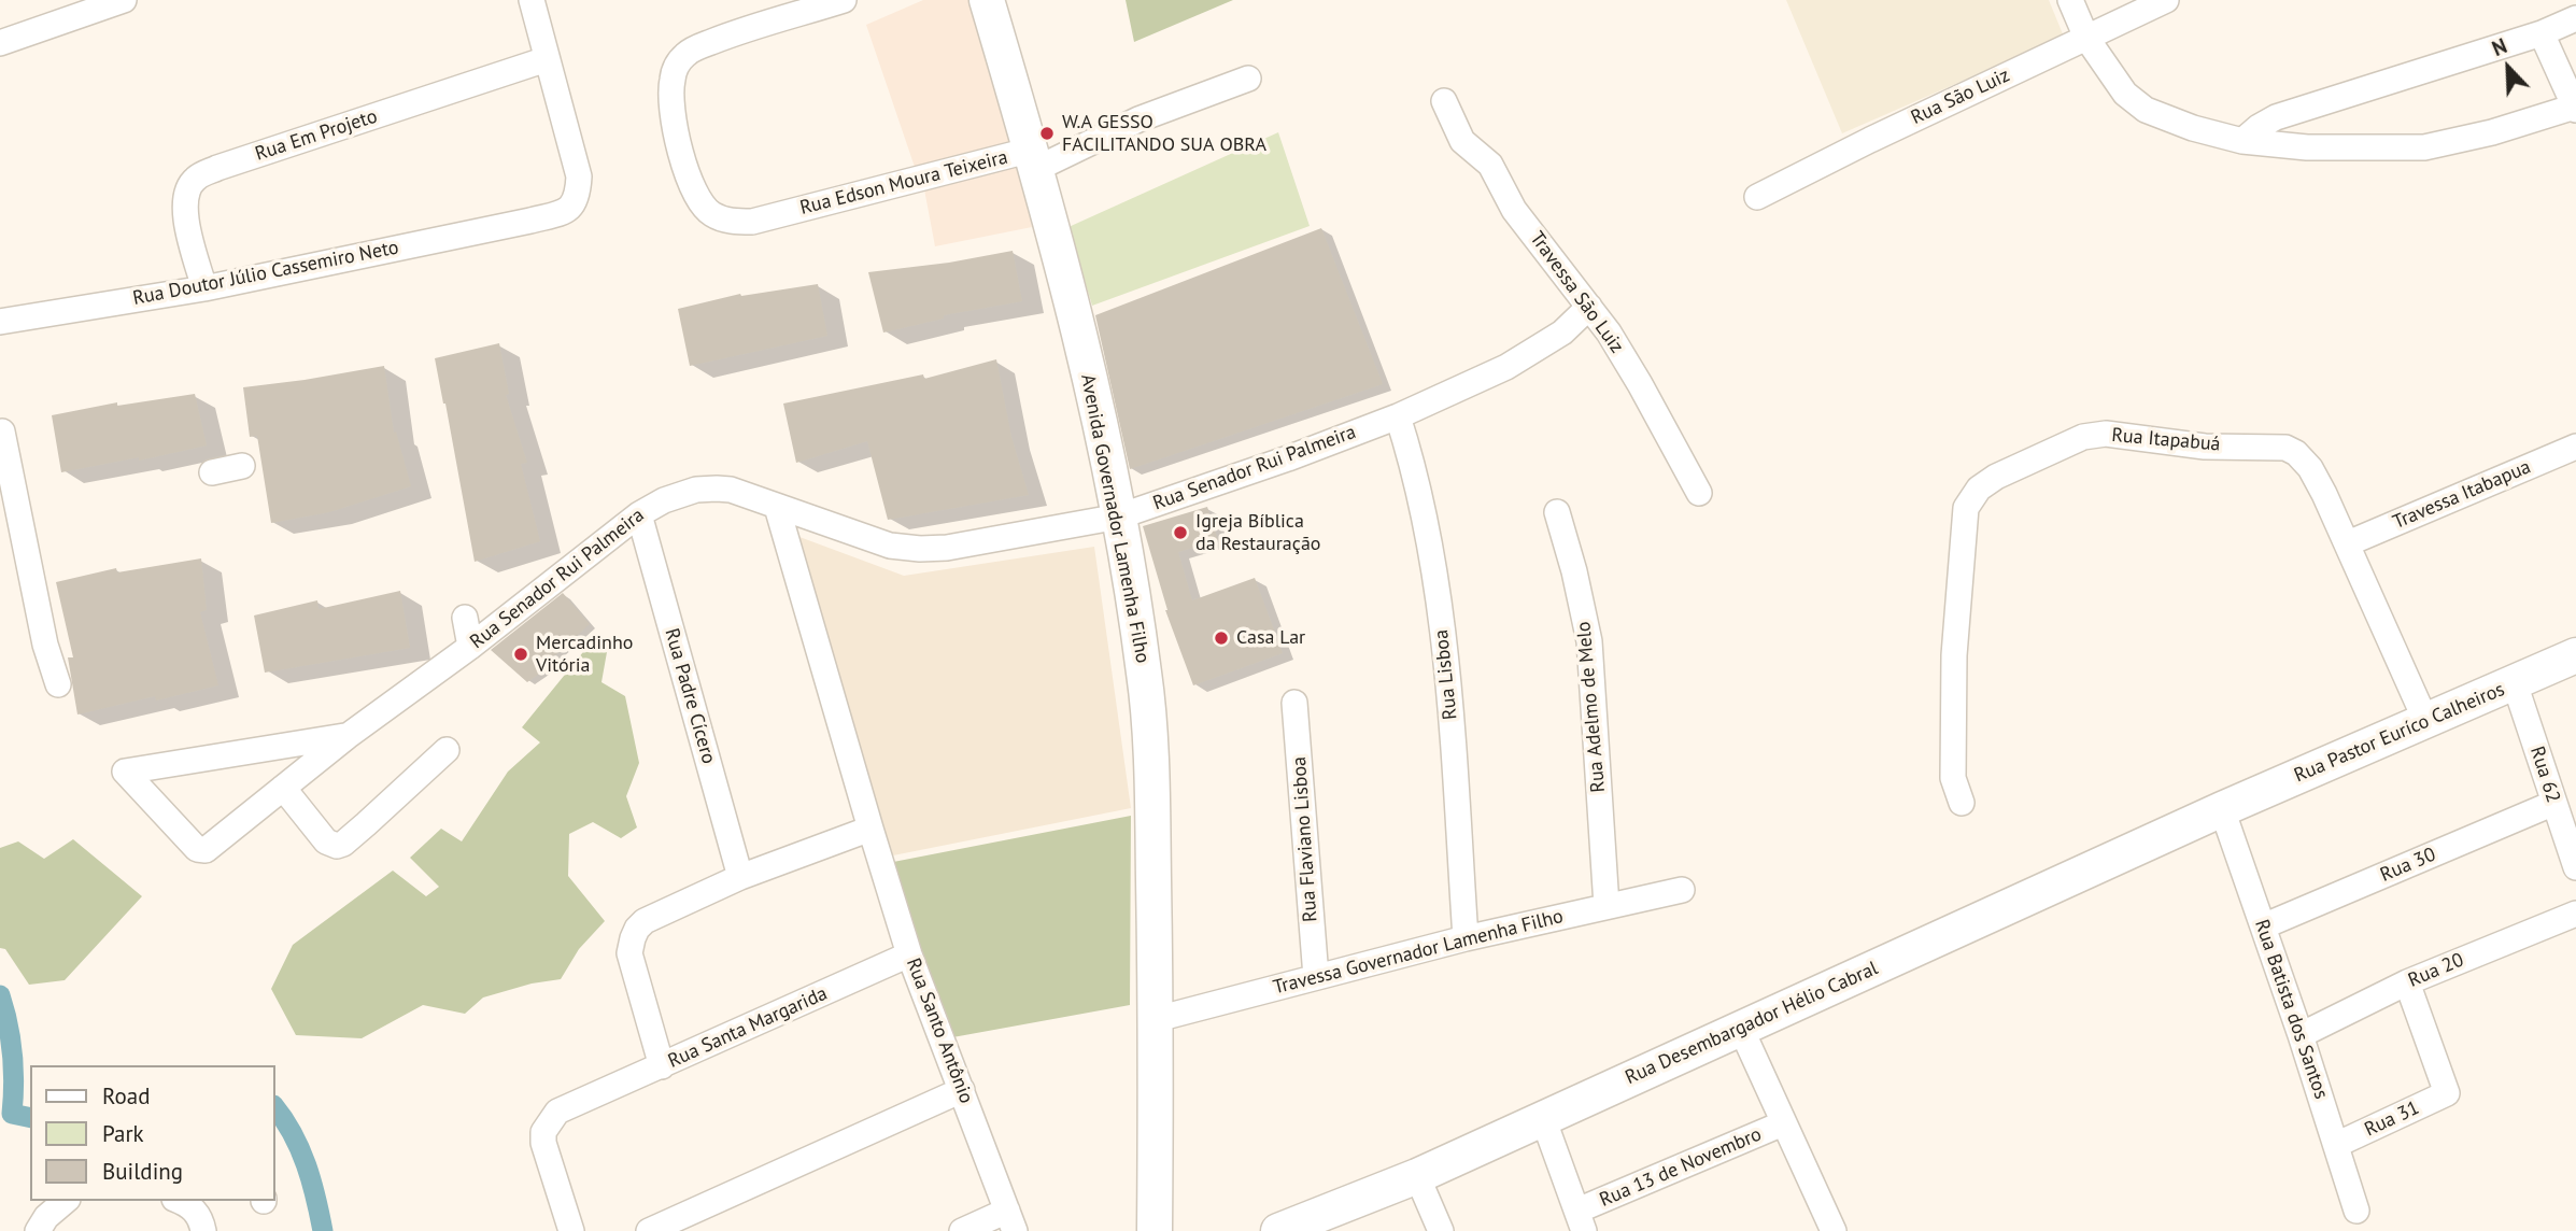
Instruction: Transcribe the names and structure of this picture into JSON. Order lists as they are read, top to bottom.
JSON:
{
  "streets": {
    "street": [
      "Rua São Luiz",
      "Rua Em Projeto",
      "Rua Edson Moura Teixeira",
      "Rua Doutor Júlio Cassemiro Neto",
      "Travessa São Luiz",
      "Rua Itapabuá",
      "Rua Senador Rui Palmeira",
      "Travessa Itabapua",
      "Avenida Governador Lamenha Filho",
      "Rua Lisboa",
      "Rua Padre Cícero",
      "Rua Adelmo de Melo",
      "Rua Pastor Euríco Calheiros",
      "Rua 62",
      "Rua Flaviano Lisboa",
      "Rua 30",
      "Travessa Governador Lamenha Filho",
      "Rua 20",
      "Rua Batista dos Santos",
      "Rua Desembargador Hélio Cabral",
      "Rua Santa Margarida",
      "Rua Santo Antônio",
      "Rua 31",
      "Rua 13 de Novembro"
    ]
  },
  "crossings": [
    ["Rua Em Projeto", "Rua Doutor Júlio Cassemiro Neto"],
    ["Rua Edson Moura Teixeira", "Avenida Governador Lamenha Filho"],
    ["Travessa São Luiz", "Rua Senador Rui Palmeira"],
    ["Rua Itapabuá", "Travessa Itabapua"],
    ["Rua Itapabuá", "Rua Pastor Euríco Calheiros"],
    ["Rua Senador Rui Palmeira", "Avenida Governador Lamenha Filho"],
    ["Rua Senador Rui Palmeira", "Rua Lisboa"],
    ["Rua Senador Rui Palmeira", "Rua Padre Cícero"],
    ["Rua Senador Rui Palmeira", "Rua Santo Antônio"],
    ["Avenida Governador Lamenha Filho", "Travessa Governador Lamenha Filho"],
    ["Rua Lisboa", "Travessa Governador Lamenha Filho"],
    ["Rua Adelmo de Melo", "Travessa Governador Lamenha Filho"],
    ["Rua Pastor Euríco Calheiros", "Rua 62"],
    ["Rua Pastor Euríco Calheiros", "Rua Batista dos Santos"],
    ["Rua Pastor Euríco Calheiros", "Rua Desembargador Hélio Cabral"],
    ["Rua 62", "Rua 30"],
    ["Rua Flaviano Lisboa", "Travessa Governador Lamenha Filho"],
    ["Rua 30", "Rua Batista dos Santos"],
    ["Rua 20", "Rua Batista dos Santos"],
    ["Rua 20", "Rua 31"],
    ["Rua Batista dos Santos", "Rua Desembargador Hélio Cabral"],
    ["Rua Batista dos Santos", "Rua 31"],
    ["Rua Santa Margarida", "Rua Santo Antônio"]
  ],
  "places": [
    "W.A GESSO FACILITANDO SUA OBRA",
    "Igreja Bíblica da Restauração",
    "Casa Lar",
    "Mercadinho Vitória"
  ],
  "legend": ["Road", "Park", "Building"],
  "north": "top left"
}
